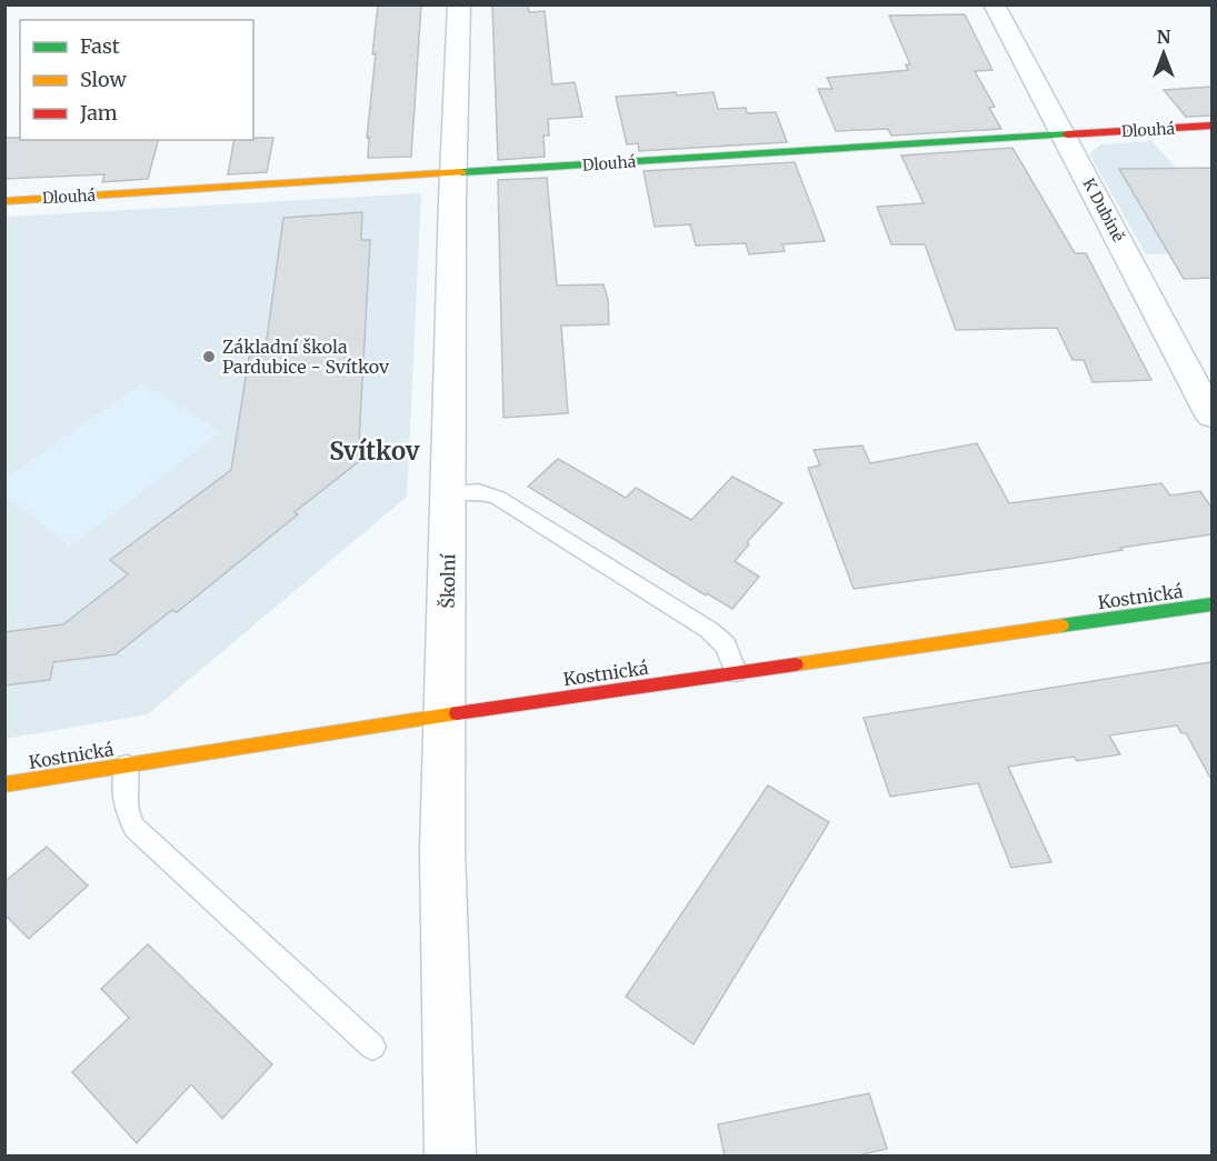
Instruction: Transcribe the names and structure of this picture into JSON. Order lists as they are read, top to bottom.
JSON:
{
  "streets": {
    "street": [
      "Dlouhá",
      "K Dubině",
      "Školní",
      "Kostnická"
    ]
  },
  "crossings": [
    ["Dlouhá", "K Dubině"],
    ["Dlouhá", "Školní"],
    ["Školní", "Kostnická"]
  ],
  "districts": ["Svítkov"],
  "places": ["Základní škola Pardubice - Svítkov"],
  "legend": ["Fast", "Slow", "Jam"],
  "north": "top"
}
